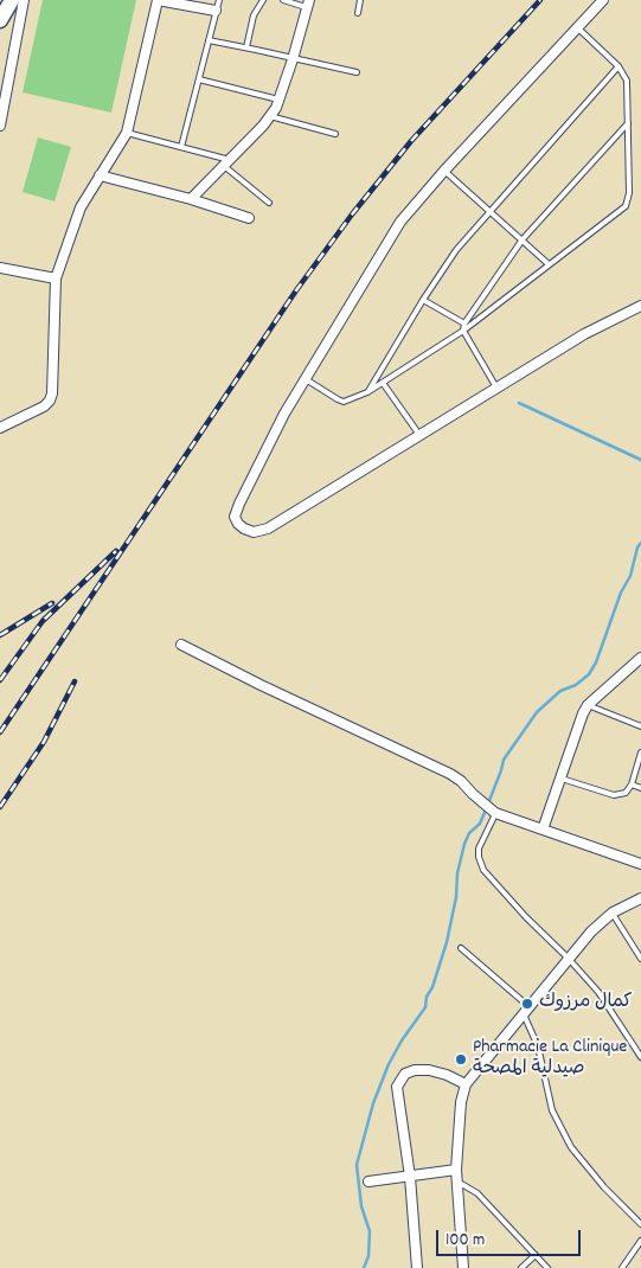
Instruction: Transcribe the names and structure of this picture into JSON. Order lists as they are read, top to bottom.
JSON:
{
  "places": ["كمال مرزوك", "Pharmacie La Clinique صيدلية المصحة"],
  "scale_bar": "100 m"
}
